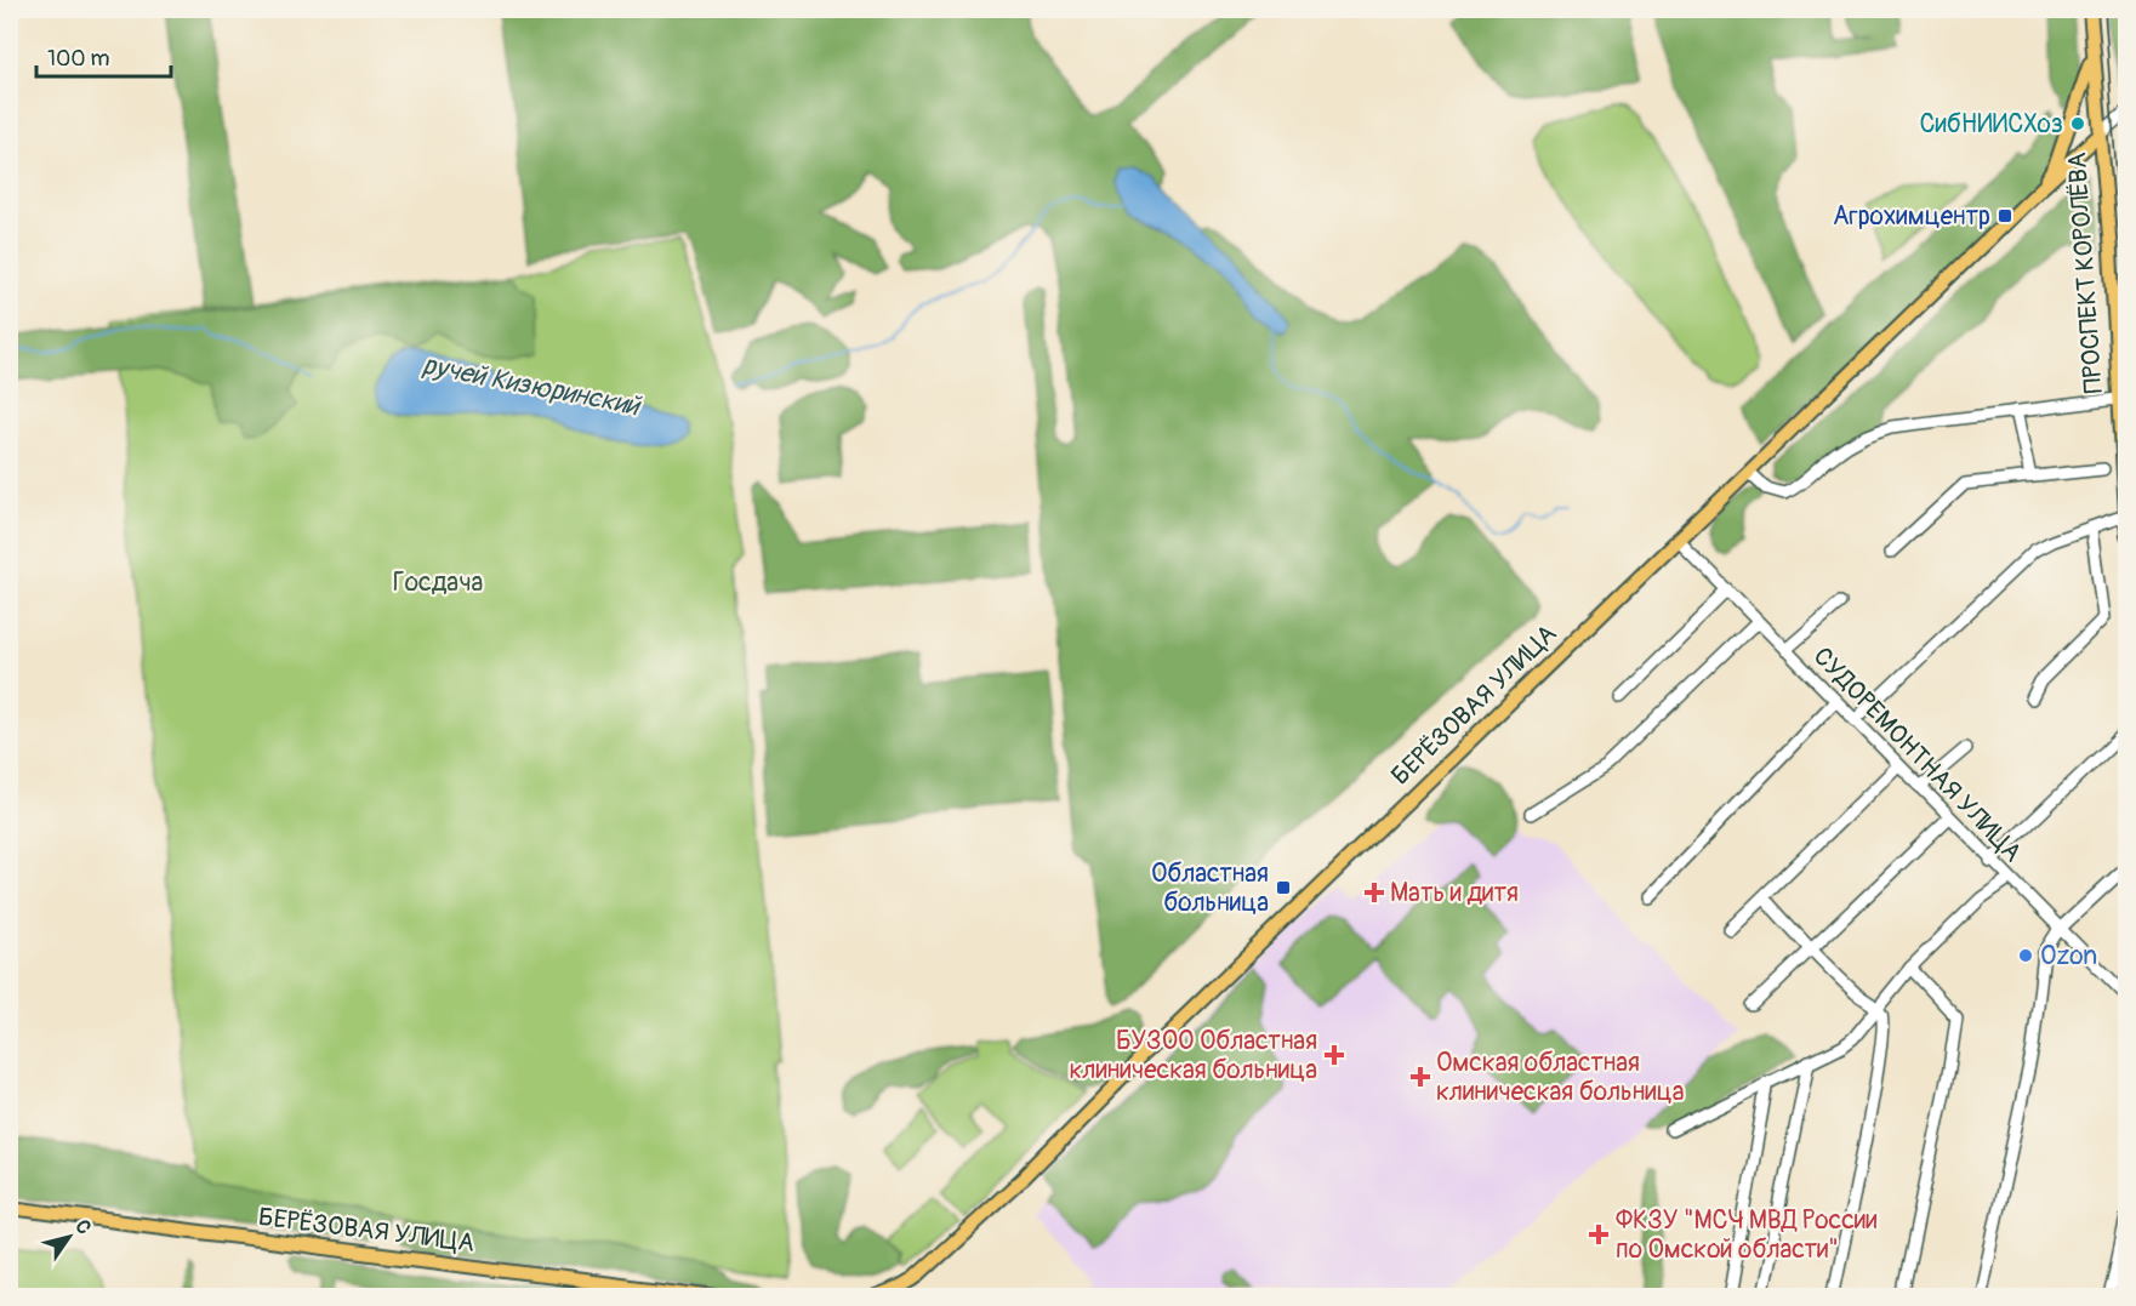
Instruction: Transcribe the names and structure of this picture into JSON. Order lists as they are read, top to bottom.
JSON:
{
  "streets": {
    "main road": ["ПРОСПЕКТ КОРОЛЁВА", "БЕРЁЗОВАЯ УЛИЦА"],
    "street": ["СУДОРЕМОНТНАЯ УЛИЦА"]
  },
  "crossings": [
    ["ПРОСПЕКТ КОРОЛЁВА", "БЕРЁЗОВАЯ УЛИЦА"],
    ["БЕРЁЗОВАЯ УЛИЦА", "СУДОРЕМОНТНАЯ УЛИЦА"]
  ],
  "water": ["ручей Кизюринский"],
  "parks": ["Госдача"],
  "places": {
    "other": ["СибНИИСХоз", "Ozon"],
    "transit": ["Агрохимцентр", "Областная больница"],
    "health": [
      "Мать и дитя",
      "БУЗОО Областная клиническая больница",
      "Омская областная клиническая больница",
      "ФКЗУ \"МСЧ МВД России по Омской области\""
    ]
  },
  "scale_bar": "100 m",
  "north": "top right"
}
